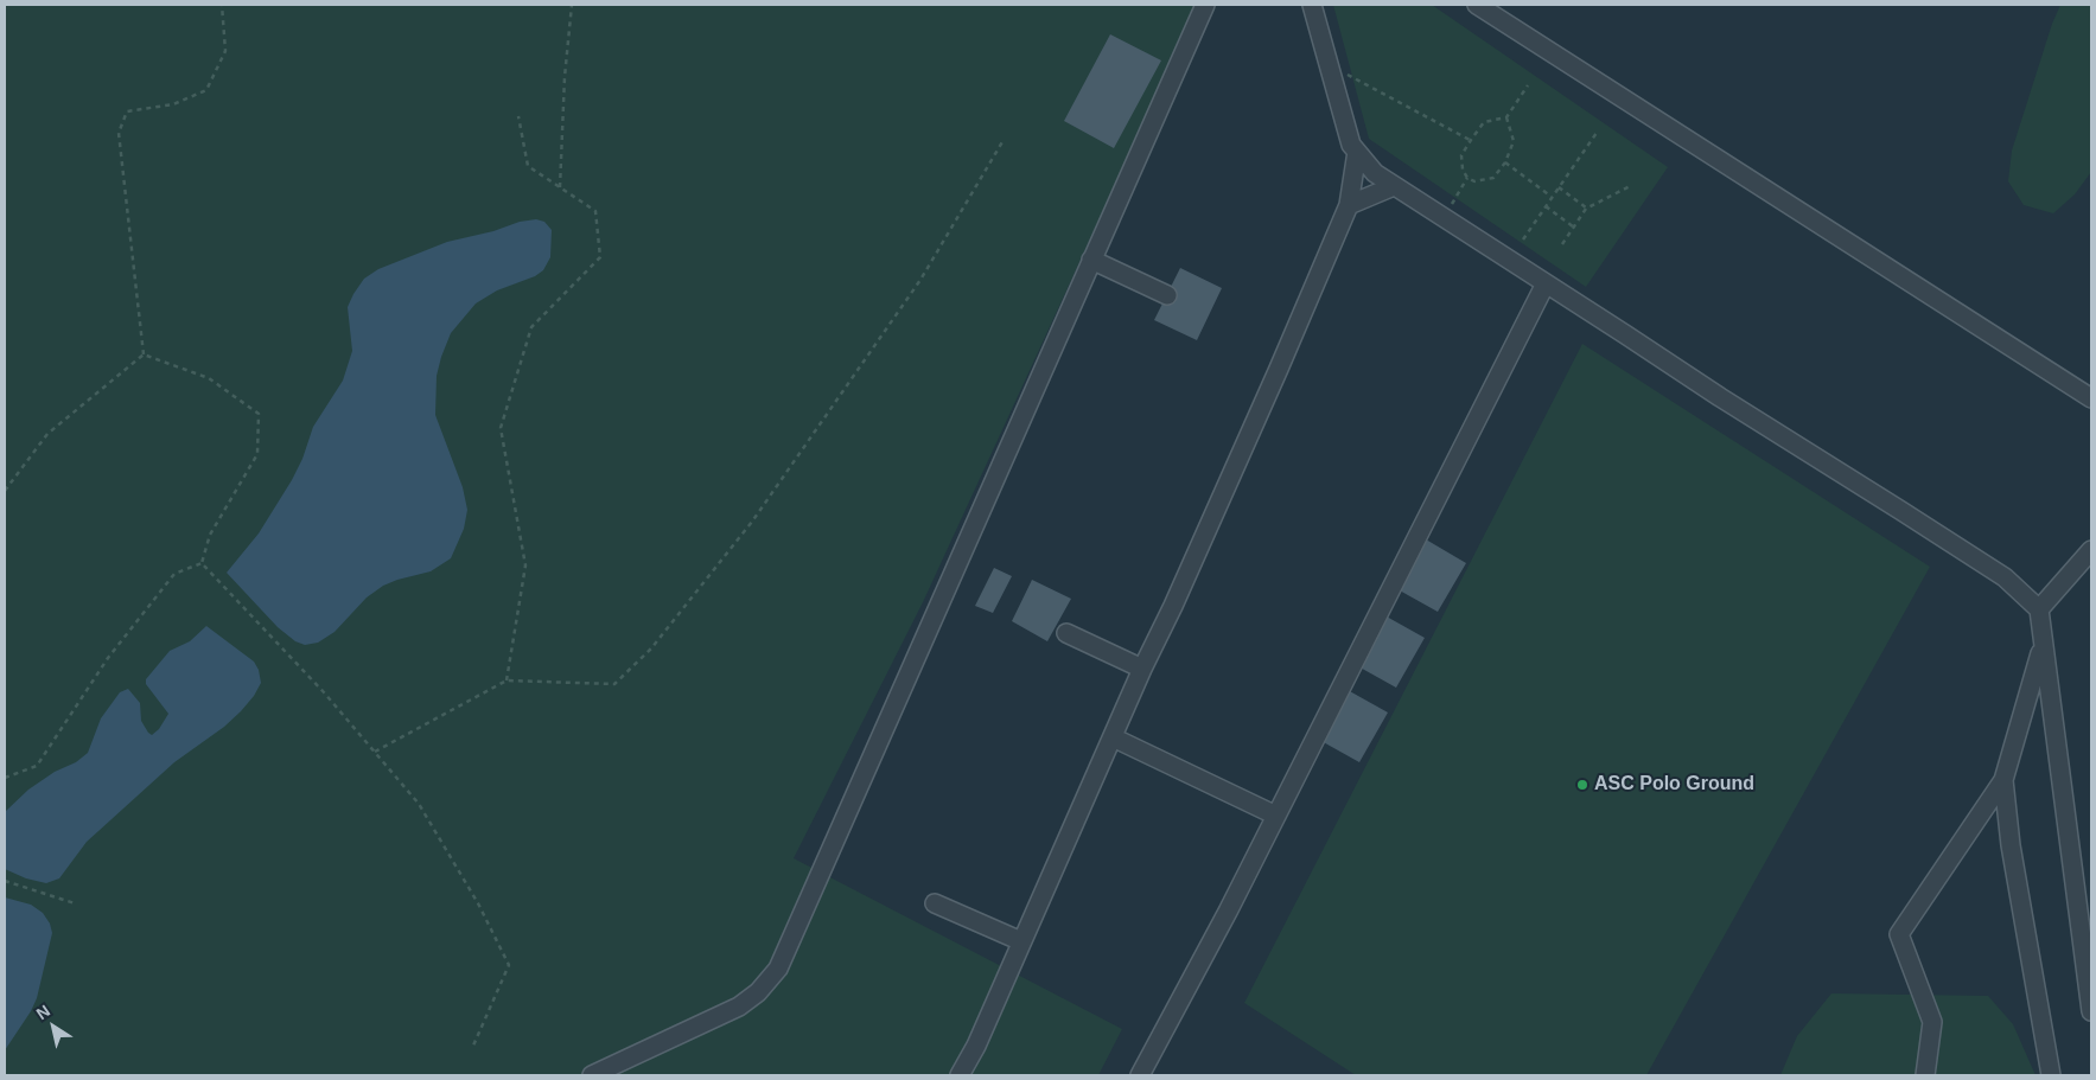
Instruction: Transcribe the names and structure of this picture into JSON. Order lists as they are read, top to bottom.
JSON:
{
  "places": ["ASC Polo Ground"],
  "north": "top left"
}
